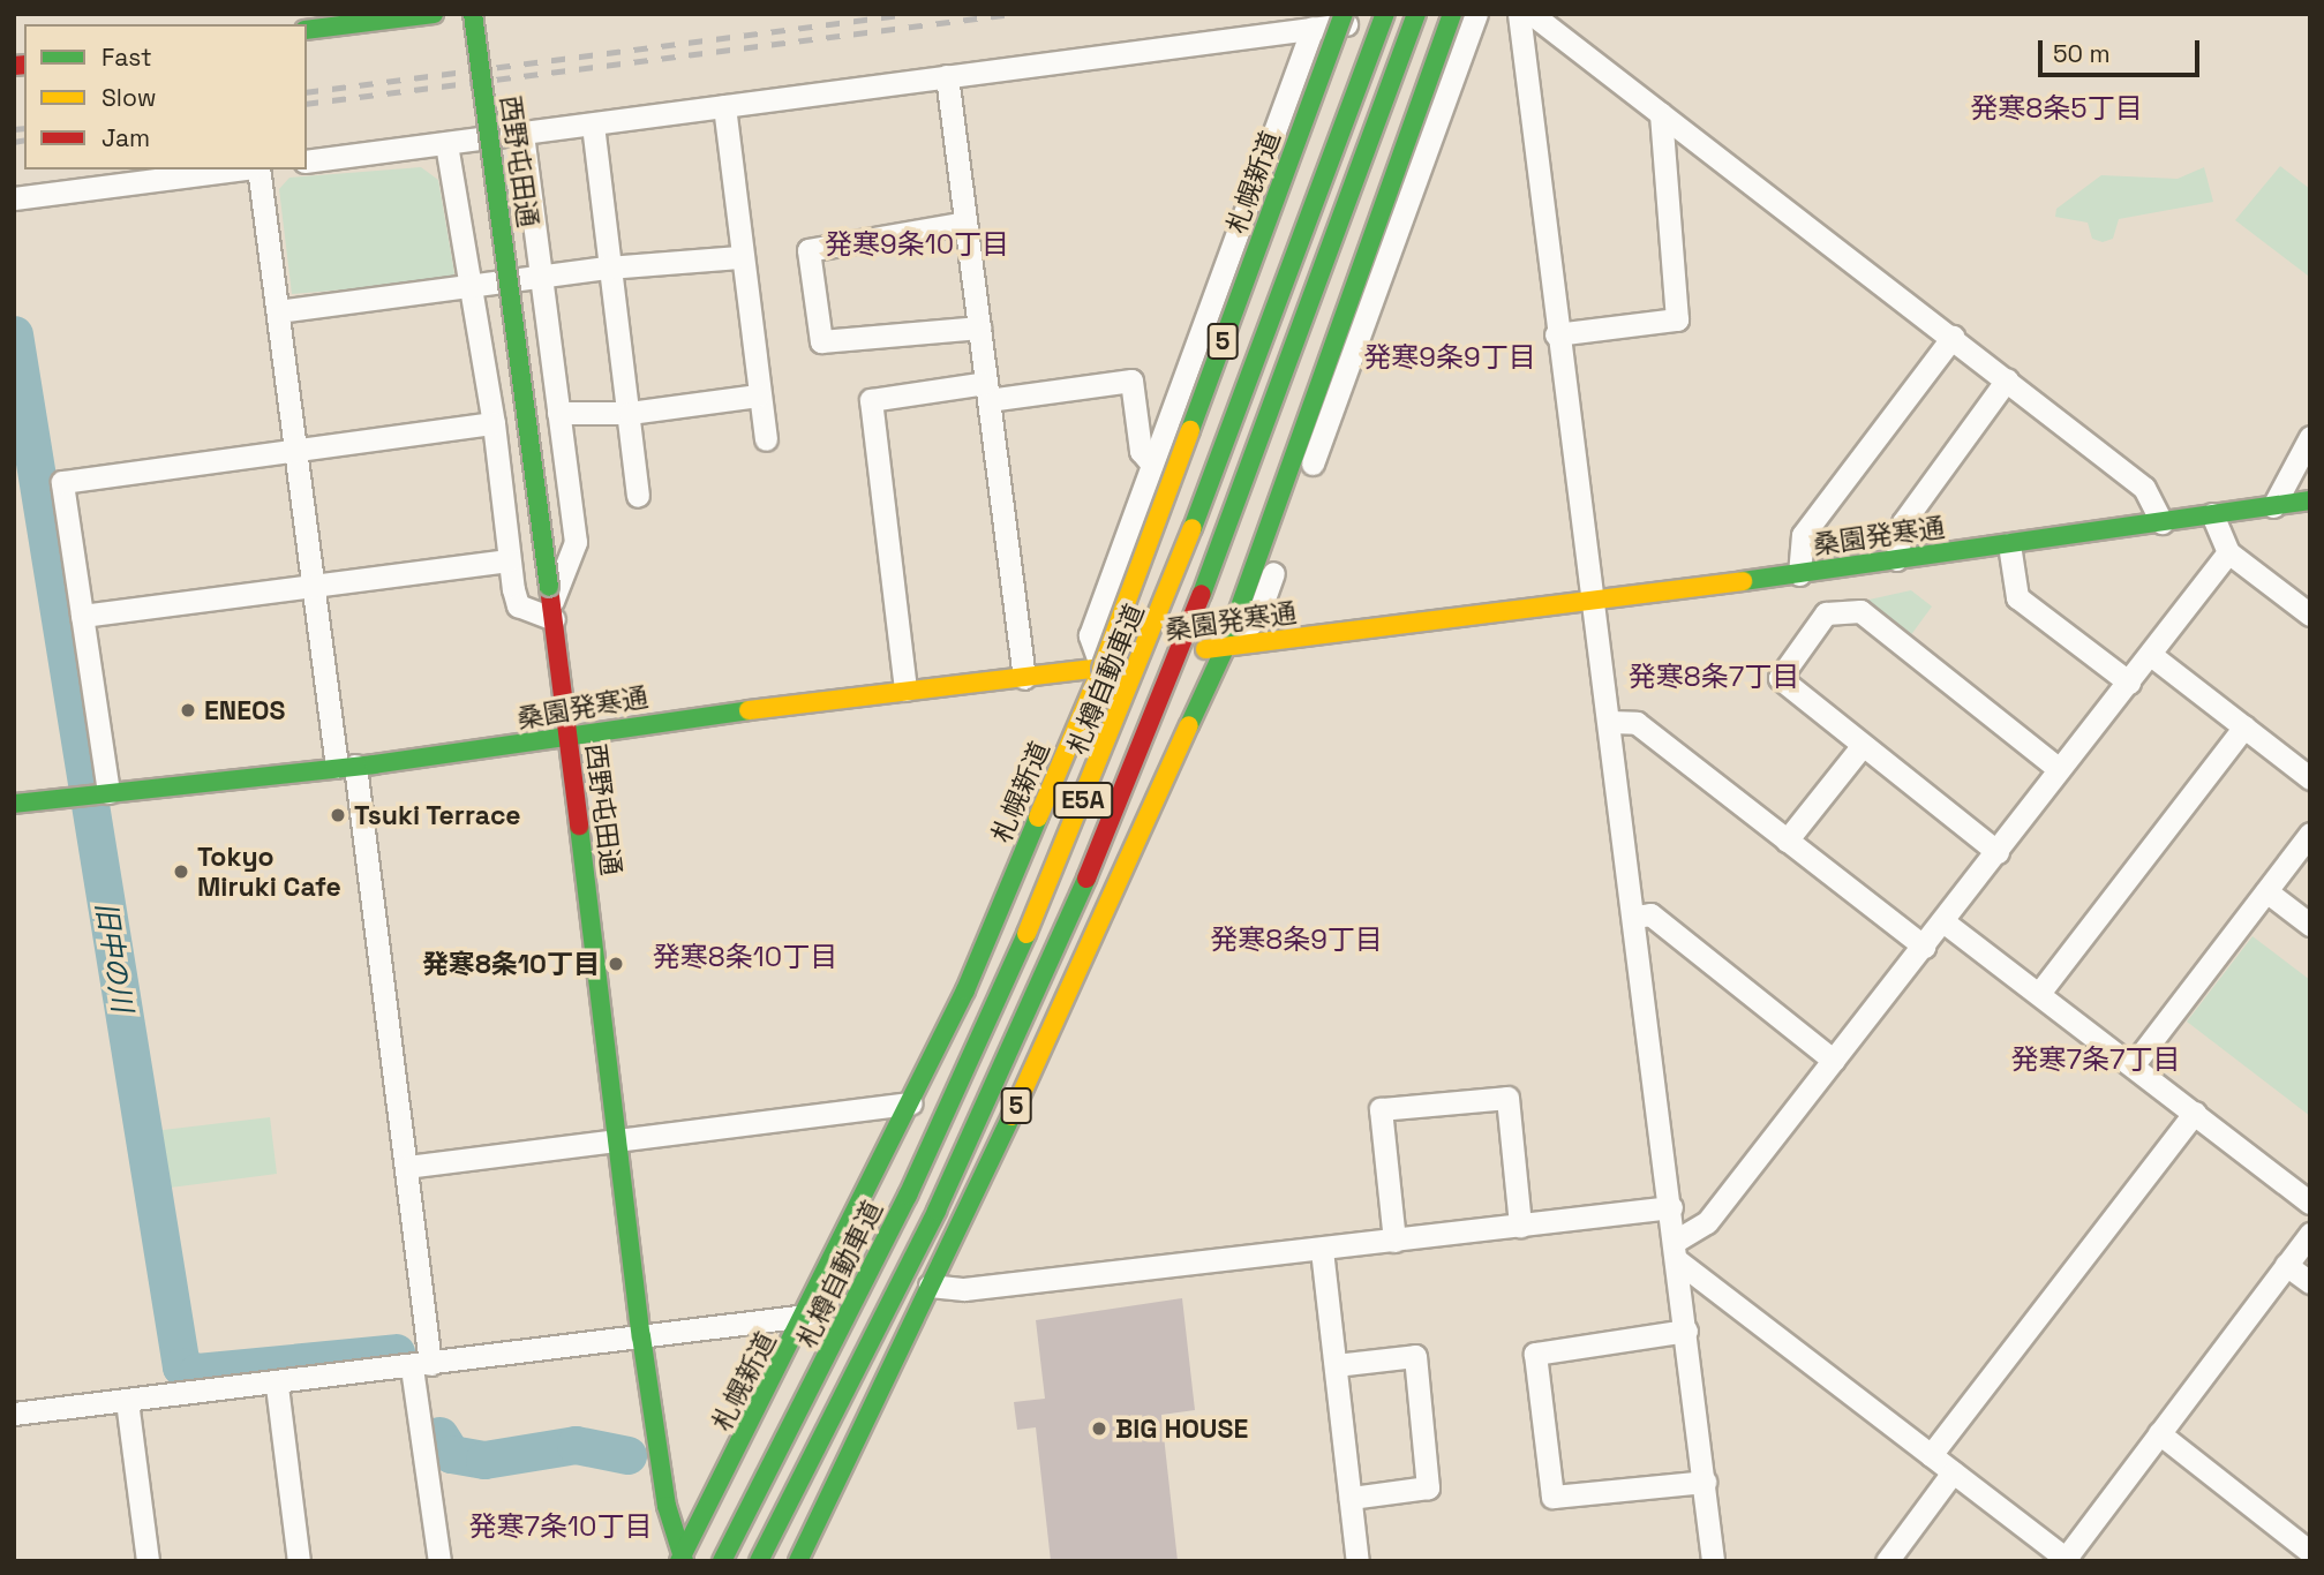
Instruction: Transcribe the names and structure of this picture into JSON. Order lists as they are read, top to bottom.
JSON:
{
  "streets": {
    "main road": [
      "西野屯田通",
      "札幌新道",
      "5",
      "桑園発寒通",
      "札樽自動車道",
      "E5A"
    ]
  },
  "crossings": [
    ["西野屯田通", "札幌新道"],
    ["西野屯田通", "桑園発寒通"],
    ["札幌新道", "桑園発寒通"],
    ["5", "桑園発寒通"]
  ],
  "districts": [
    "発寒8条5丁目",
    "発寒9条10丁目",
    "発寒9条9丁目",
    "発寒8条7丁目",
    "発寒8条9丁目",
    "発寒8条10丁目",
    "発寒7条7丁目",
    "発寒7条10丁目"
  ],
  "water": ["旧中の川"],
  "places": [
    "ENEOS",
    "Tsuki Terrace",
    "Tokyo Miruki Cafe",
    "発寒8条10丁目",
    "BIG HOUSE"
  ],
  "legend": ["Fast", "Slow", "Jam"],
  "scale_bar": "50 m"
}
